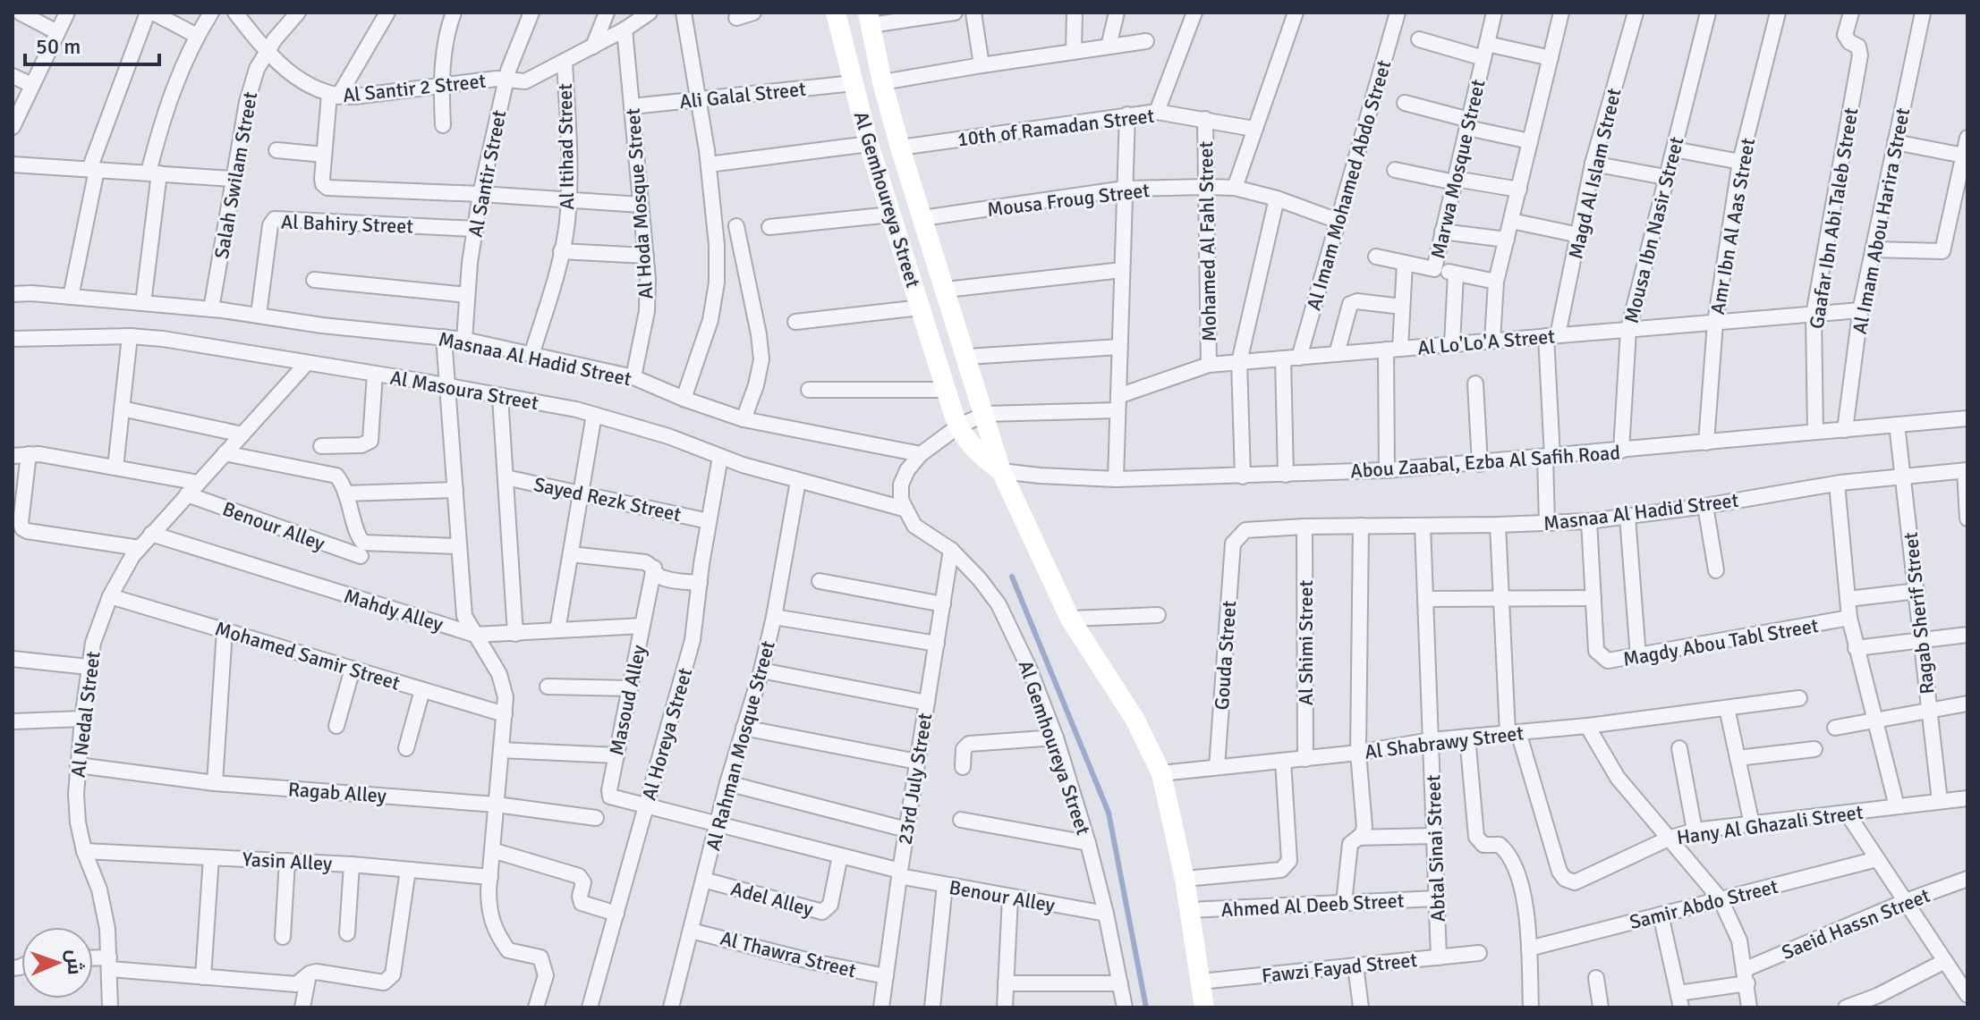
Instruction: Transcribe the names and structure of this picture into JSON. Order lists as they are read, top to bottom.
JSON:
{
  "streets": {
    "main road": ["Al Gemhoureya Street"],
    "street": [
      "Al Santir 2 Street",
      "Ali Galal Street",
      "10th of Ramadan Street",
      "Al Itihad Street",
      "Marwa Mosque Street",
      "Al Santir Street",
      "Magd Al Islam Street",
      "Salah Swilam Street",
      "Al Imam Mohamed Abdo Street",
      "Mousa Froug Street",
      "Al Hoda Mosque Street",
      "Gaafar Ibn Abi Taleb Street",
      "Al Imam Abou Harira Street",
      "Al Bahiry Street",
      "Amr Ibn Al Aas Street",
      "Mousa Ibn Nasir Street",
      "Mohamed Al Fahl Street",
      "Al Lo'Lo'A Street",
      "Masnaa Al Hadid Street",
      "Al Masoura Street",
      "Abou Zaabal, Ezba Al Safih Road",
      "Sayed Rezk Street",
      "Benour Alley",
      "Mahdy Alley",
      "Ragab Sherif Street",
      "Magdy Abou Tabl Street",
      "Al Shimi Street",
      "Mohamed Samir Street",
      "Gouda Street",
      "Masoud Alley",
      "Al Nedal Street",
      "Al Horeya Street",
      "Al Shabrawy Street",
      "Al Rahman Mosque Street",
      "23rd July Street",
      "Ragab Alley",
      "Hany Al Ghazali Street",
      "Abtal Sinai Street",
      "Yasin Alley",
      "Adel Alley",
      "Samir Abdo Street",
      "Ahmed Al Deeb Street",
      "Saeid Hassn Street",
      "Al Thawra Street",
      "Fawzi Fayad Street"
    ]
  },
  "crossings": [
    ["Al Santir 2 Street", "Al Itihad Street"],
    ["Al Santir 2 Street", "Al Santir Street"],
    ["Al Santir 2 Street", "Salah Swilam Street"],
    ["Al Santir 2 Street", "Al Hoda Mosque Street"],
    ["Ali Galal Street", "Al Gemhoureya Street"],
    ["Ali Galal Street", "Al Hoda Mosque Street"],
    ["10th of Ramadan Street", "Al Gemhoureya Street"],
    ["10th of Ramadan Street", "Mohamed Al Fahl Street"],
    ["Al Itihad Street", "Masnaa Al Hadid Street"],
    ["Al Santir Street", "Al Bahiry Street"],
    ["Al Santir Street", "Masnaa Al Hadid Street"],
    ["Magd Al Islam Street", "Al Lo'Lo'A Street"],
    ["Magd Al Islam Street", "Masnaa Al Hadid Street"],
    ["Magd Al Islam Street", "Abou Zaabal, Ezba Al Safih Road"],
    ["Salah Swilam Street", "Masnaa Al Hadid Street"],
    ["Al Imam Mohamed Abdo Street", "Mousa Froug Street"],
    ["Al Imam Mohamed Abdo Street", "Al Lo'Lo'A Street"],
    ["Al Gemhoureya Street", "Mousa Froug Street"],
    ["Al Gemhoureya Street", "Al Lo'Lo'A Street"],
    ["Al Gemhoureya Street", "Al Masoura Street"],
    ["Al Gemhoureya Street", "Abou Zaabal, Ezba Al Safih Road"],
    ["Al Gemhoureya Street", "Benour Alley"],
    ["Al Gemhoureya Street", "Al Shabrawy Street"],
    ["Al Gemhoureya Street", "23rd July Street"],
    ["Al Gemhoureya Street", "Ahmed Al Deeb Street"],
    ["Al Gemhoureya Street", "Fawzi Fayad Street"],
    ["Mousa Froug Street", "Mohamed Al Fahl Street"],
    ["Al Hoda Mosque Street", "Masnaa Al Hadid Street"],
    ["Gaafar Ibn Abi Taleb Street", "Al Lo'Lo'A Street"],
    ["Gaafar Ibn Abi Taleb Street", "Abou Zaabal, Ezba Al Safih Road"],
    ["Al Imam Abou Harira Street", "Al Lo'Lo'A Street"],
    ["Al Imam Abou Harira Street", "Abou Zaabal, Ezba Al Safih Road"],
    ["Al Bahiry Street", "Masnaa Al Hadid Street"],
    ["Amr Ibn Al Aas Street", "Al Lo'Lo'A Street"],
    ["Amr Ibn Al Aas Street", "Abou Zaabal, Ezba Al Safih Road"],
    ["Mousa Ibn Nasir Street", "Al Lo'Lo'A Street"],
    ["Mousa Ibn Nasir Street", "Abou Zaabal, Ezba Al Safih Road"],
    ["Mohamed Al Fahl Street", "Al Lo'Lo'A Street"],
    ["Masnaa Al Hadid Street", "Ragab Sherif Street"],
    ["Masnaa Al Hadid Street", "Magdy Abou Tabl Street"],
    ["Masnaa Al Hadid Street", "Al Shimi Street"],
    ["Masnaa Al Hadid Street", "Gouda Street"],
    ["Masnaa Al Hadid Street", "Abtal Sinai Street"],
    ["Al Masoura Street", "Al Nedal Street"],
    ["Al Masoura Street", "Al Horeya Street"],
    ["Al Masoura Street", "Al Rahman Mosque Street"],
    ["Abou Zaabal, Ezba Al Safih Road", "Ragab Sherif Street"],
    ["Sayed Rezk Street", "Al Horeya Street"],
    ["Benour Alley", "Masoud Alley"],
    ["Benour Alley", "Al Nedal Street"],
    ["Benour Alley", "Al Horeya Street"],
    ["Benour Alley", "Al Rahman Mosque Street"],
    ["Benour Alley", "23rd July Street"],
    ["Benour Alley", "Adel Alley"],
    ["Mahdy Alley", "Masoud Alley"],
    ["Mahdy Alley", "Al Nedal Street"],
    ["Ragab Sherif Street", "Hany Al Ghazali Street"],
    ["Al Shimi Street", "Al Shabrawy Street"],
    ["Mohamed Samir Street", "Al Nedal Street"],
    ["Gouda Street", "Al Shabrawy Street"],
    ["Masoud Alley", "Al Horeya Street"],
    ["Al Nedal Street", "Ragab Alley"],
    ["Al Nedal Street", "Yasin Alley"],
    ["Al Shabrawy Street", "Hany Al Ghazali Street"],
    ["Al Shabrawy Street", "Abtal Sinai Street"],
    ["Al Rahman Mosque Street", "Adel Alley"],
    ["Al Rahman Mosque Street", "Al Thawra Street"],
    ["23rd July Street", "Al Thawra Street"],
    ["Abtal Sinai Street", "Ahmed Al Deeb Street"],
    ["Abtal Sinai Street", "Fawzi Fayad Street"]
  ],
  "scale_bar": "50 m",
  "north": "right"
}
